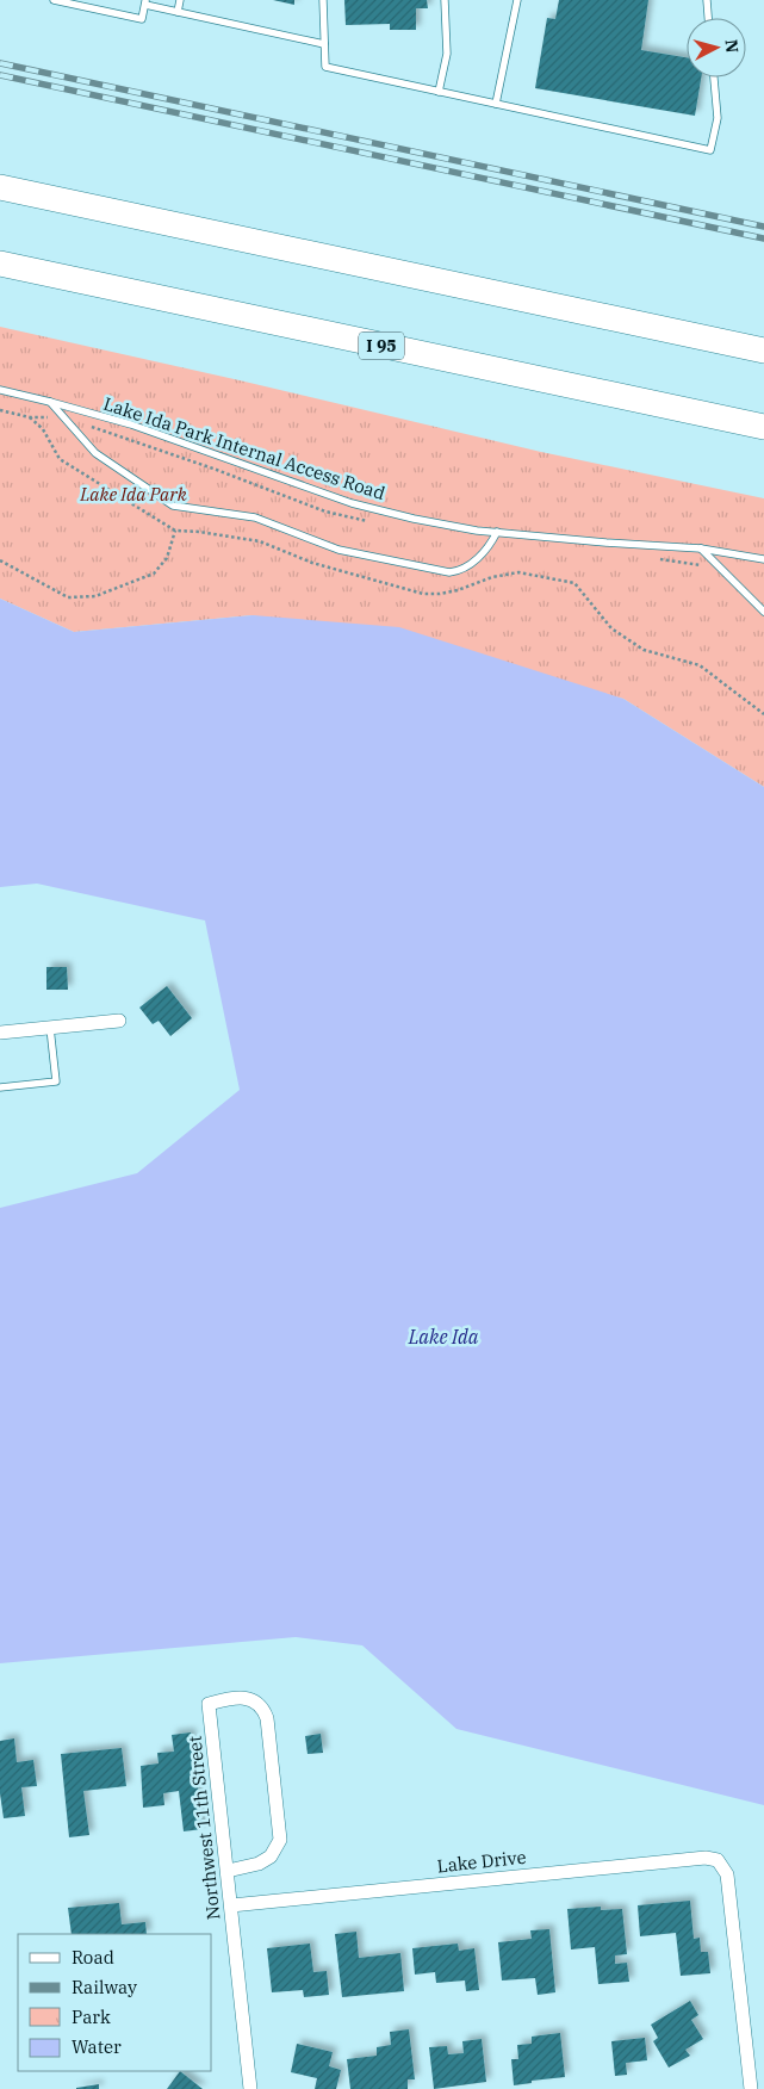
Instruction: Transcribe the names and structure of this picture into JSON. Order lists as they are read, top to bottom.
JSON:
{
  "streets": {
    "highway": ["I 95"],
    "street": ["Northwest 11th Street", "Lake Drive"],
    "lane": ["Lake Ida Park Internal Access Road"]
  },
  "crossings": [
    ["Northwest 11th Street", "Lake Drive"]
  ],
  "water": ["Lake Ida"],
  "parks": ["Lake Ida Park"],
  "legend": [
    "Road",
    "Railway",
    "Park",
    "Water"
  ],
  "north": "right"
}
